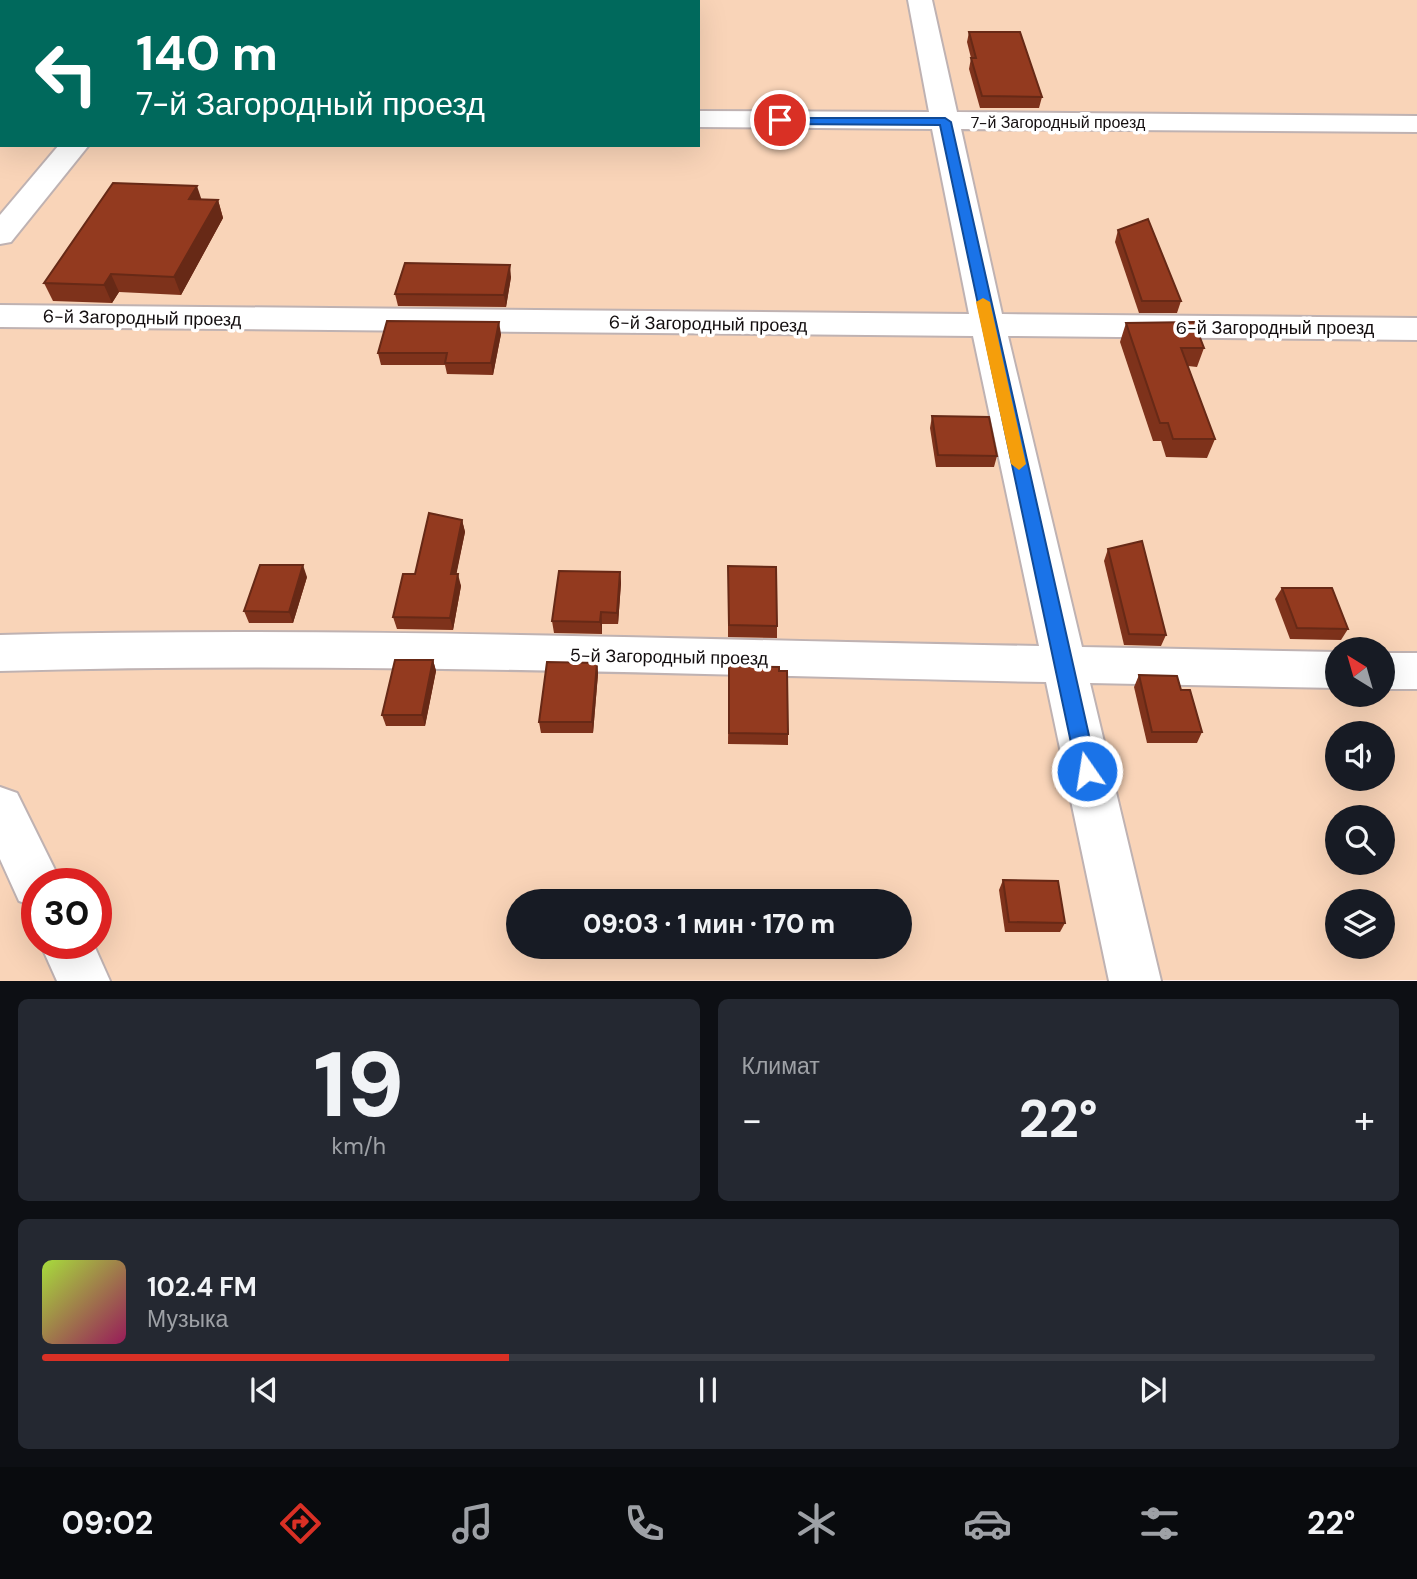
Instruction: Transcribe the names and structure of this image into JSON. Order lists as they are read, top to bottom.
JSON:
{
  "streets": {
    "street": ["7-й Загородный проезд", "6-й Загородный проезд", "5-й Загородный проезд"]
  },
  "north": "top left",
  "page": {
    "turn": ["140 m", "7-й Загородный проезд"],
    "limit": "30",
    "trip": "09:03 · 1 мин · 170 m",
    "tile": [
      ["19", "km/h"],
      "Климат"
    ],
    "heat": ["−", "22°", "+"],
    "song": ["102.4 FM", "Музыка"],
    "tabs": ["09:02", "22°"]
  }
}
